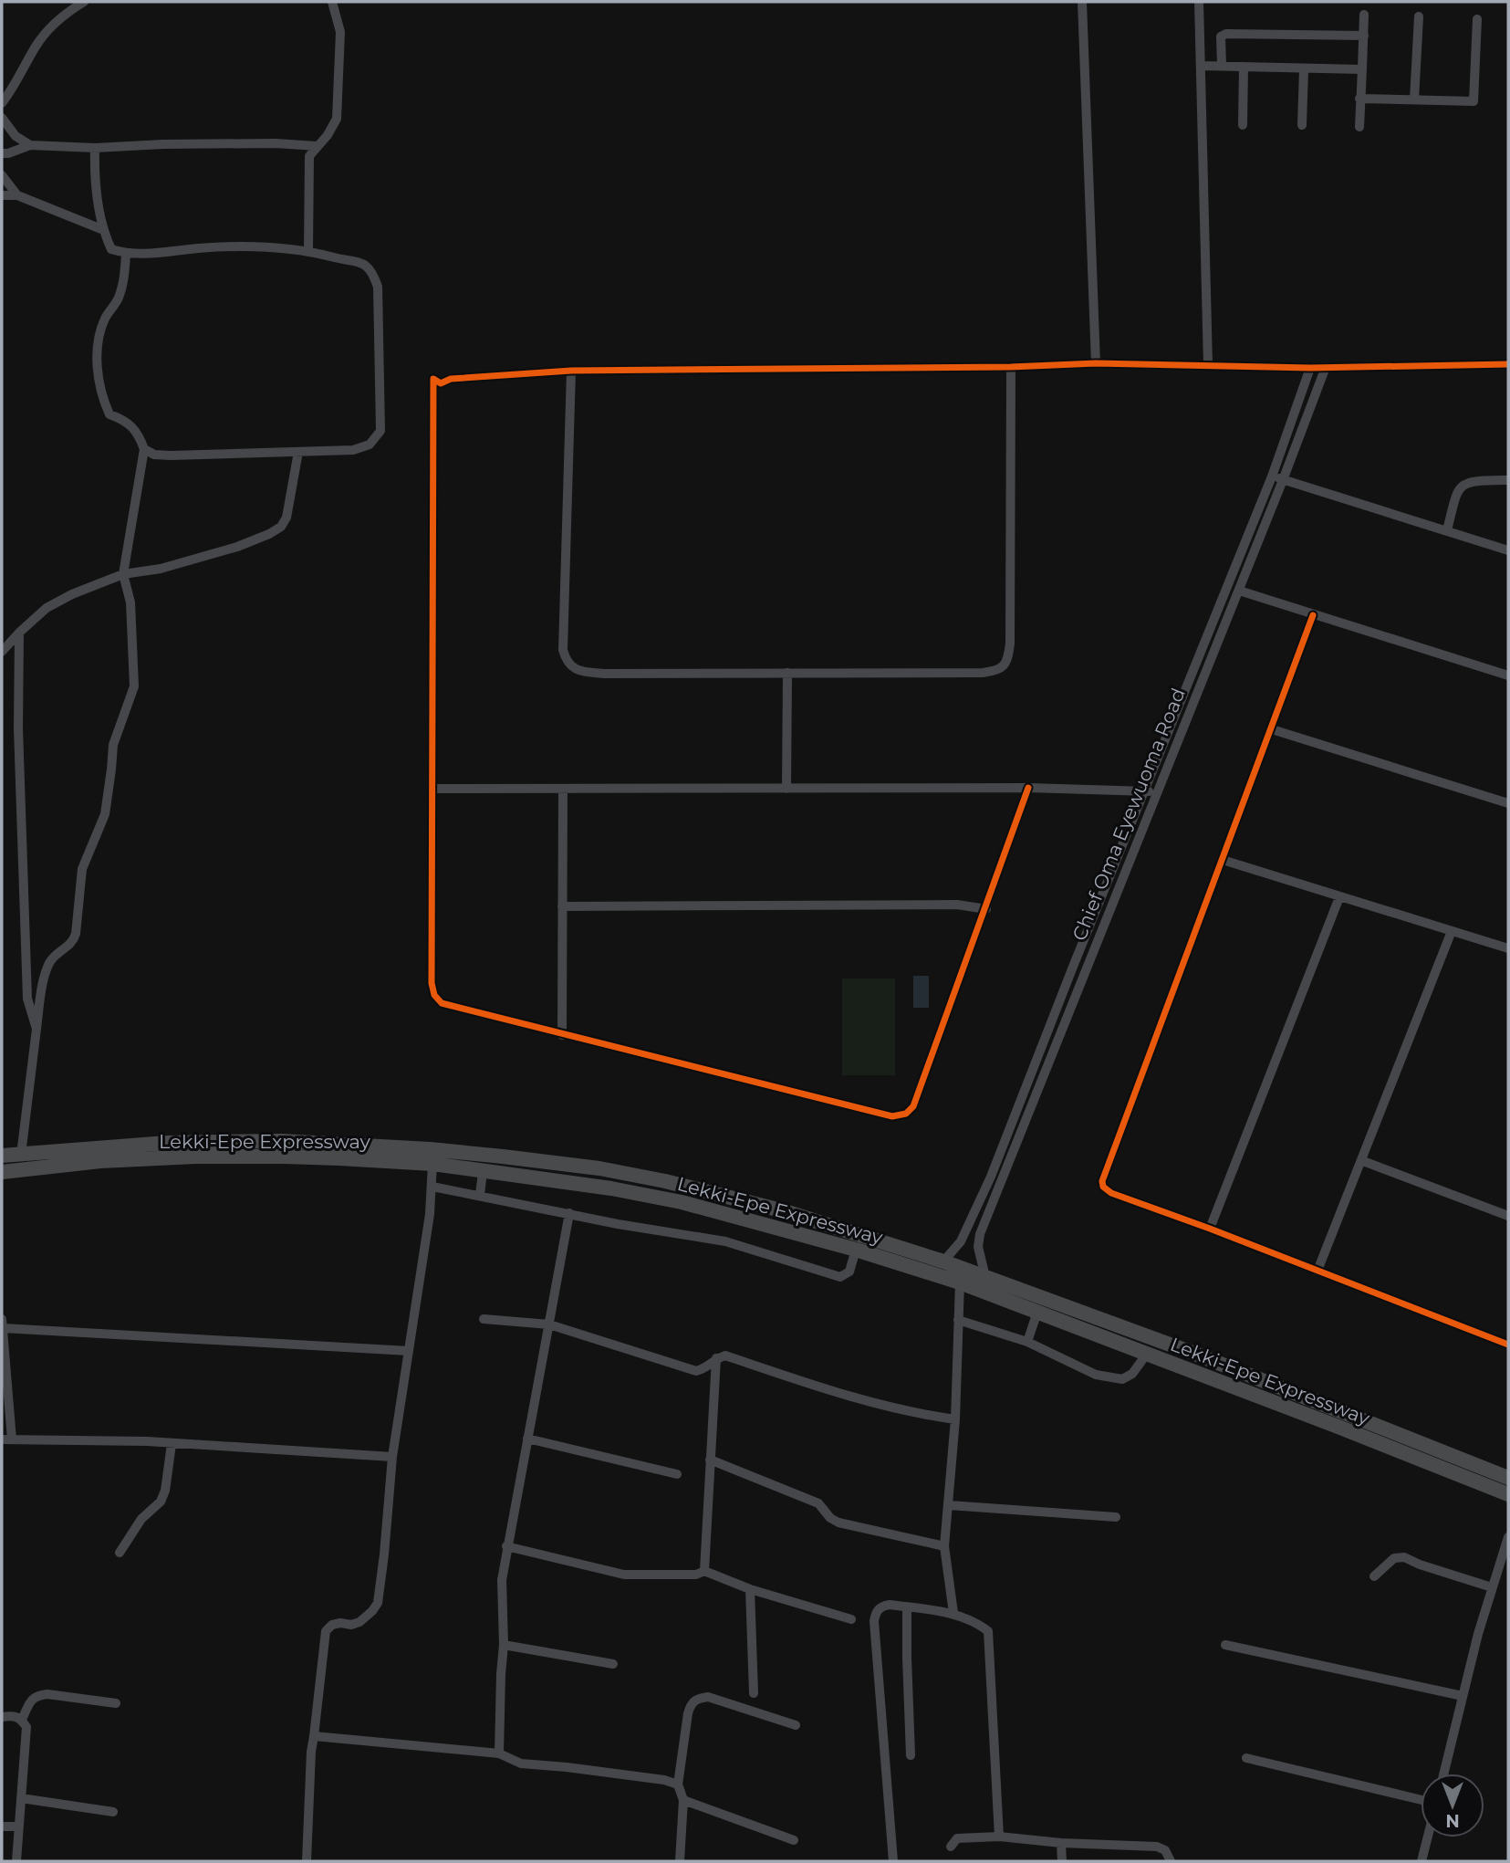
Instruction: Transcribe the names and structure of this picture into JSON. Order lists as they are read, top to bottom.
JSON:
{
  "streets": {
    "highway": ["Lekki-Epe Expressway"],
    "street": ["Chief Oma Eyewuoma Road"]
  },
  "crossings": [
    ["Chief Oma Eyewuoma Road", "Lekki-Epe Expressway"]
  ],
  "north": "bottom"
}
